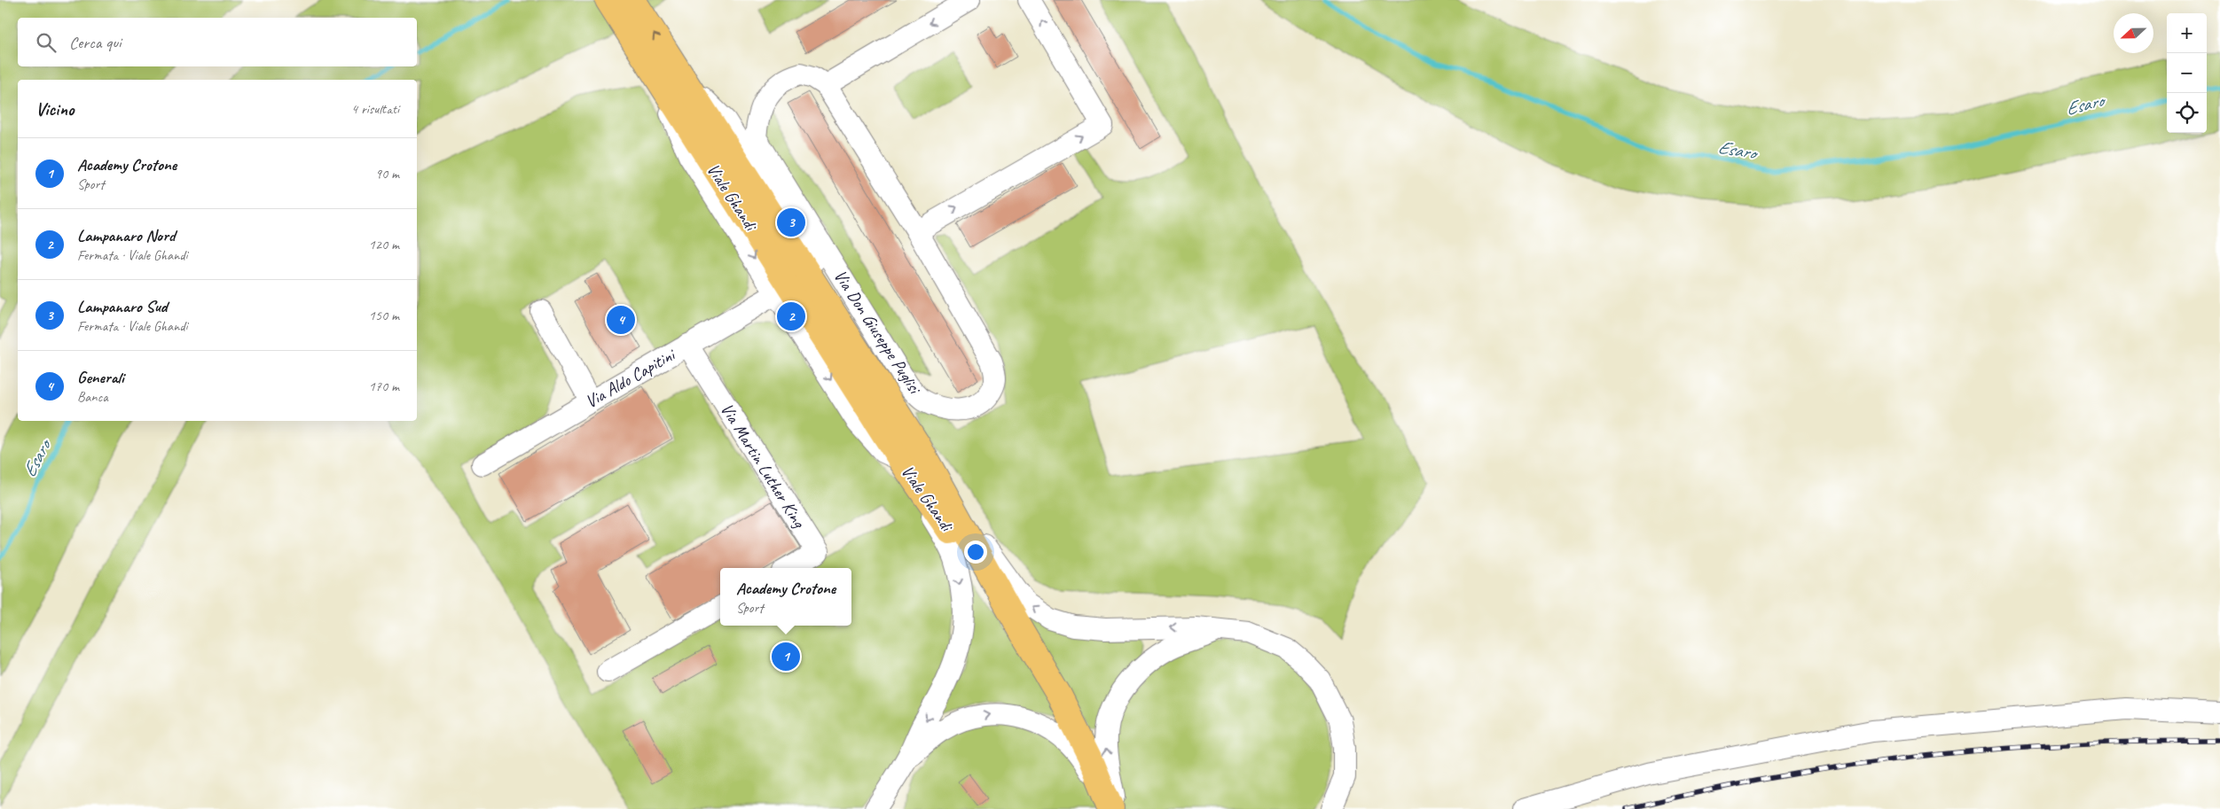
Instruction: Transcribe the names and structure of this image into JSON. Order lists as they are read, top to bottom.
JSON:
{
  "streets": {
    "main road": ["Viale Ghandi"],
    "street": ["Via Don Giuseppe Puglisi", "Via Aldo Capitini", "Via Martin Luther King"]
  },
  "crossings": [
    ["Via Aldo Capitini", "Via Martin Luther King"]
  ],
  "water": ["Esaro"],
  "north": "left",
  "page": {
    "map_buttons": ["+", "−"],
    "search": "Cerca qui",
    "heading": ["Vicino", "4 risultati"],
    "list": [
      {
        "mark": "1",
        "name": "Academy Crotone",
        "note": "Sport",
        "value": "90 m"
      },
      {
        "mark": "2",
        "name": "Lampanaro Nord",
        "note": "Fermata · Viale Ghandi",
        "value": "120 m"
      },
      {
        "mark": "3",
        "name": "Lampanaro Sud",
        "note": "Fermata · Viale Ghandi",
        "value": "150 m"
      },
      {
        "mark": "4",
        "name": "Generali",
        "note": "Banca",
        "value": "170 m"
      }
    ],
    "pins": [
      "3",
      "2",
      "4",
      "1"
    ],
    "popup": ["Academy Crotone", "Sport"]
  }
}
